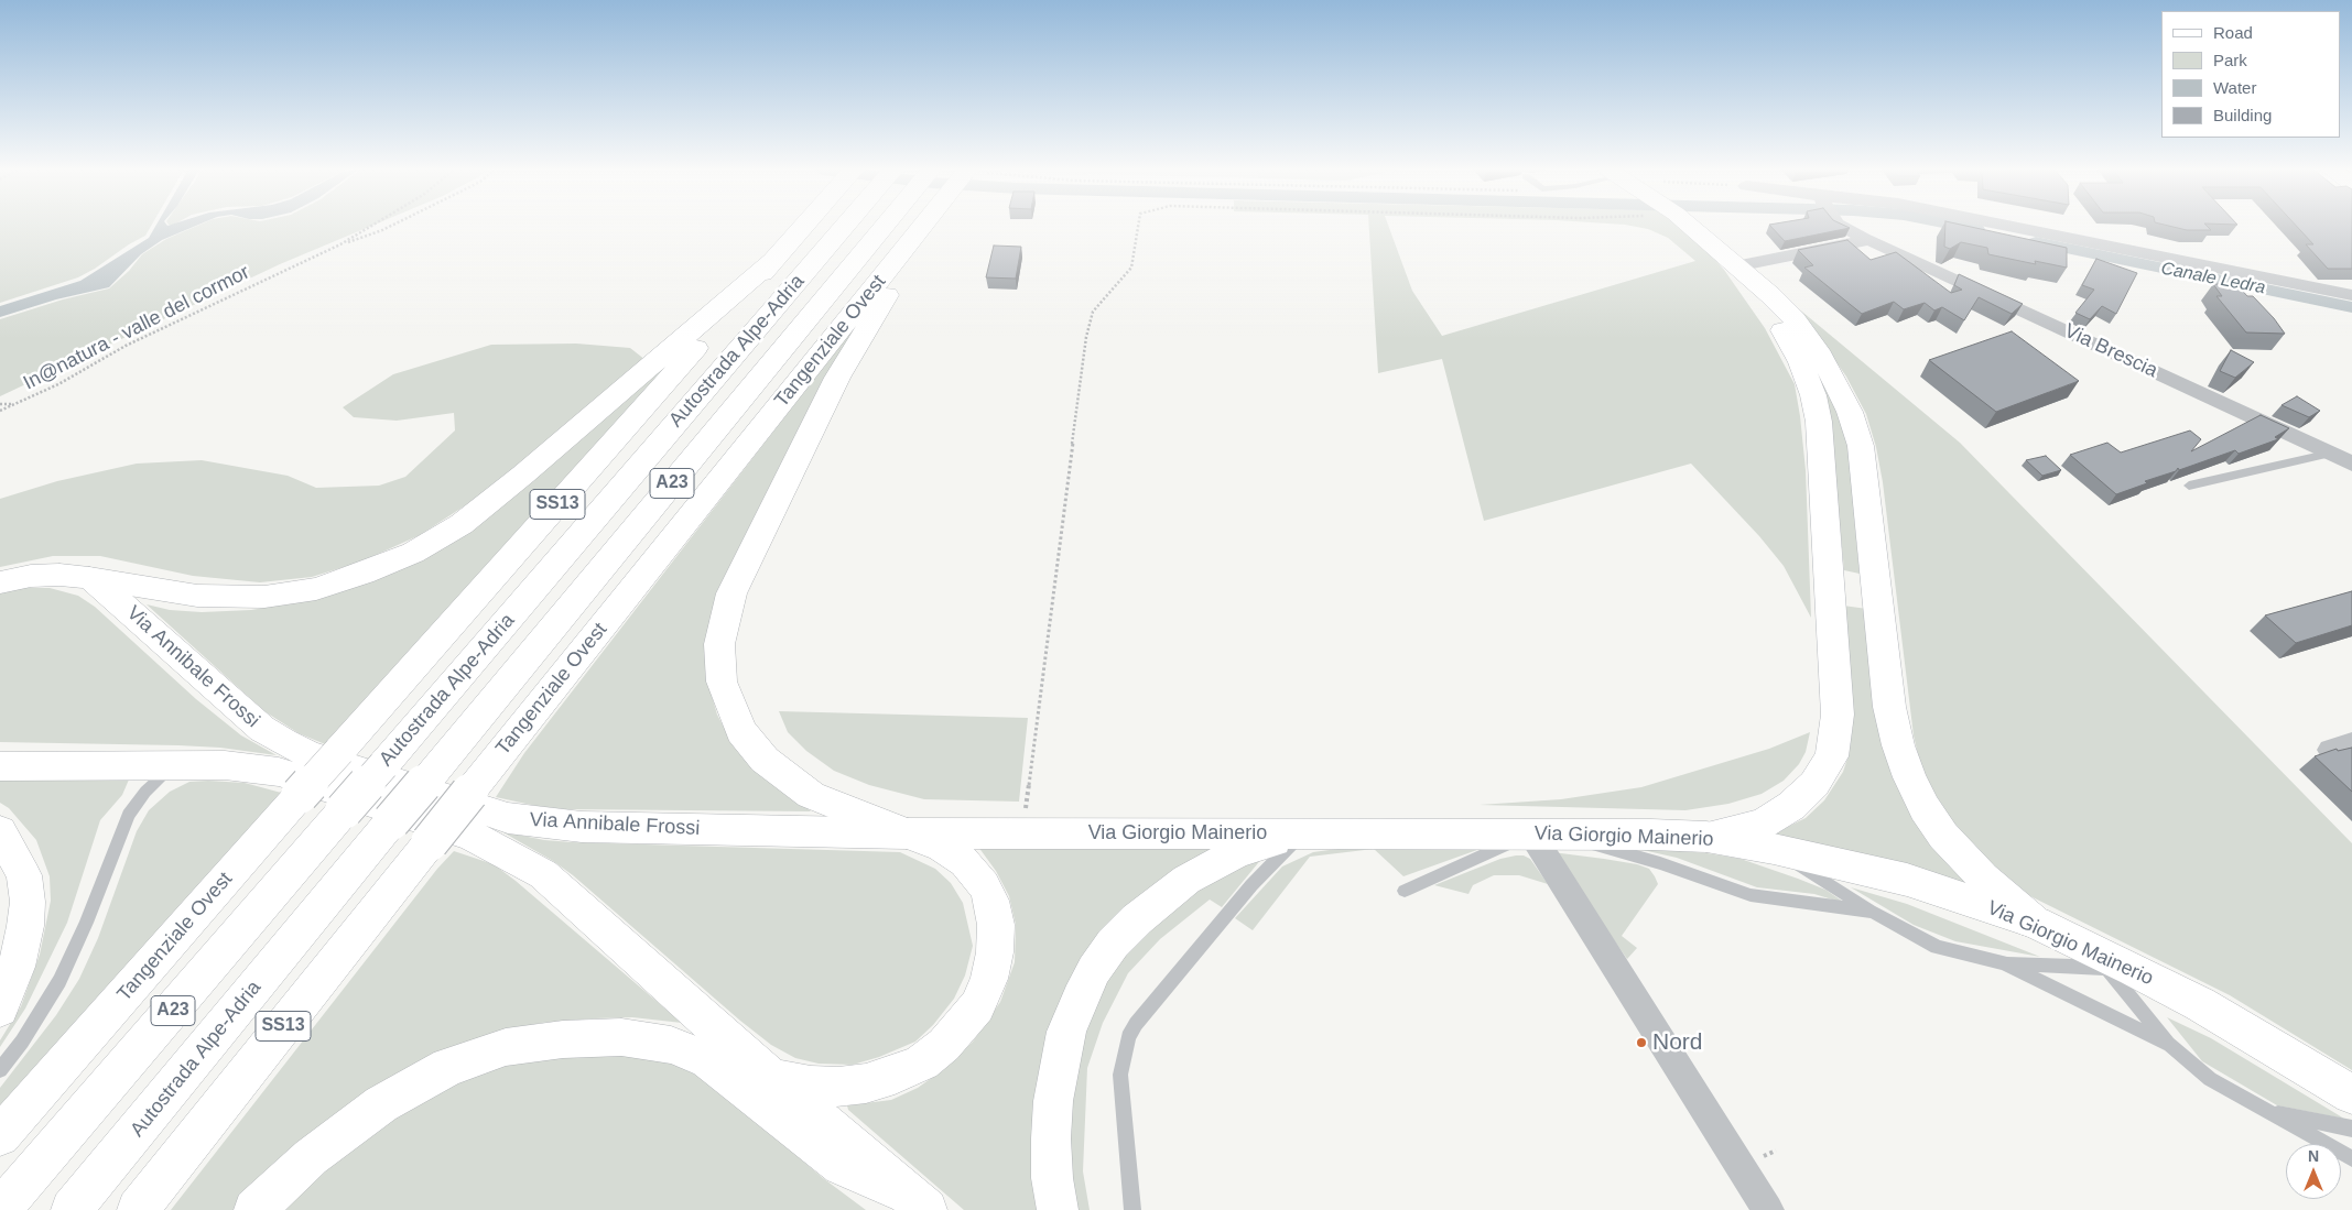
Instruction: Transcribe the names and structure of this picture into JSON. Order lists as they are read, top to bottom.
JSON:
{
  "streets": {
    "main road": [
      "Tangenziale Ovest",
      "Autostrada Alpe-Adria",
      "A23",
      "SS13",
      "Via Annibale Frossi",
      "Via Giorgio Mainerio"
    ],
    "street": ["Via Brescia"],
    "path": ["In@natura - valle del cormor"]
  },
  "crossings": [
    ["Via Annibale Frossi", "Via Giorgio Mainerio"]
  ],
  "water": ["Canale Ledra"],
  "places": ["Nord"],
  "legend": [
    "Road",
    "Park",
    "Water",
    "Building"
  ],
  "north": "top"
}
